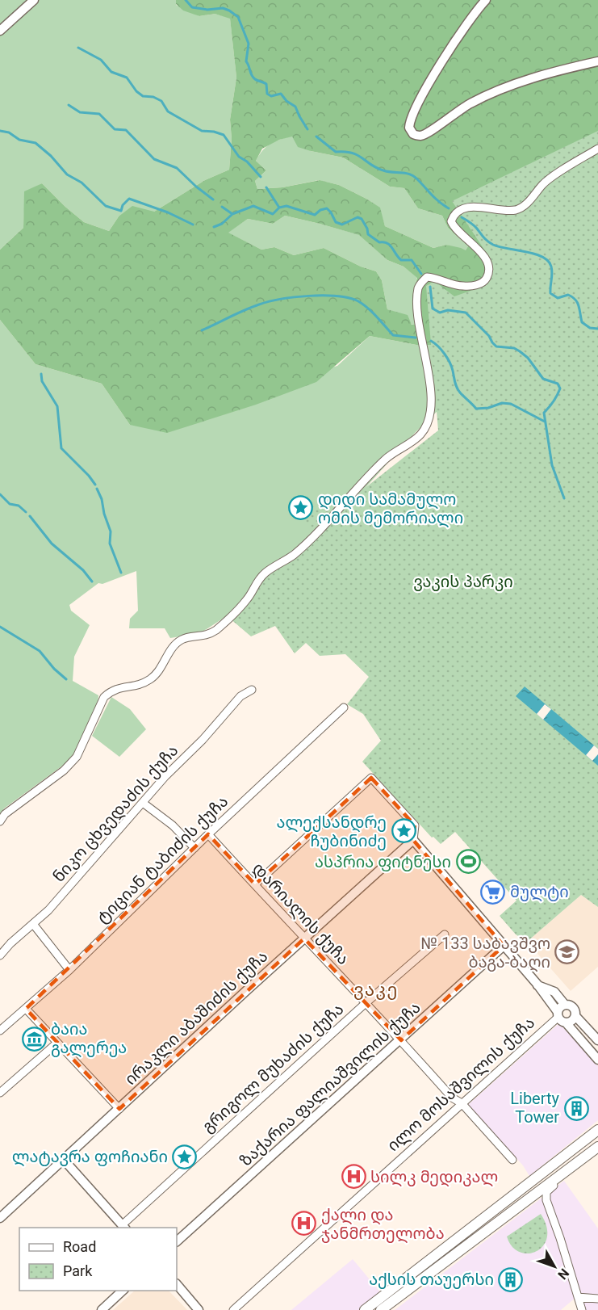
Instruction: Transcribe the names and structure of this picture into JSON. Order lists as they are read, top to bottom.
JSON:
{
  "streets": {
    "street": [
      "ნიკო ცხვედაძის ქუჩა",
      "ტიციან ტაბიძის ქუჩა",
      "დარიალის ქუჩა",
      "ირაკლი აბაშიძის ქუჩა",
      "გრიგოლ მუხაძის ქუჩა",
      "ზაქარია ფალიაშვილის ქუჩა",
      "ილო მოსაშვილის ქუჩა"
    ]
  },
  "crossings": [
    ["ტიციან ტაბიძის ქუჩა", "დარიალის ქუჩა"],
    ["დარიალის ქუჩა", "ირაკლი აბაშიძის ქუჩა"],
    ["დარიალის ქუჩა", "გრიგოლ მუხაძის ქუჩა"],
    ["დარიალის ქუჩა", "ზაქარია ფალიაშვილის ქუჩა"],
    ["დარიალის ქუჩა", "ილო მოსაშვილის ქუჩა"]
  ],
  "districts": ["ვაკე"],
  "parks": ["ვაკის პარკი"],
  "places": {
    "place": ["დიდი სამამულო ომის მემორიალი", "ალექსანდრე ჩუბინიძე", "ლატავრა ფოჩიანი"],
    "sports": ["ასპრია ფიტნესი"],
    "supermarket": ["მულტი"],
    "school or university": ["№ 133 საბავშვო ბაგა-ბაღი"],
    "museum": ["ბაია გალერეა"],
    "building": ["Liberty Tower", "აქსის თაუერსი"],
    "hospital": ["სილკ მედიკალ", "ქალი და ჯანმრთელობა"]
  },
  "legend": ["Road", "Park"],
  "north": "bottom right"
}
